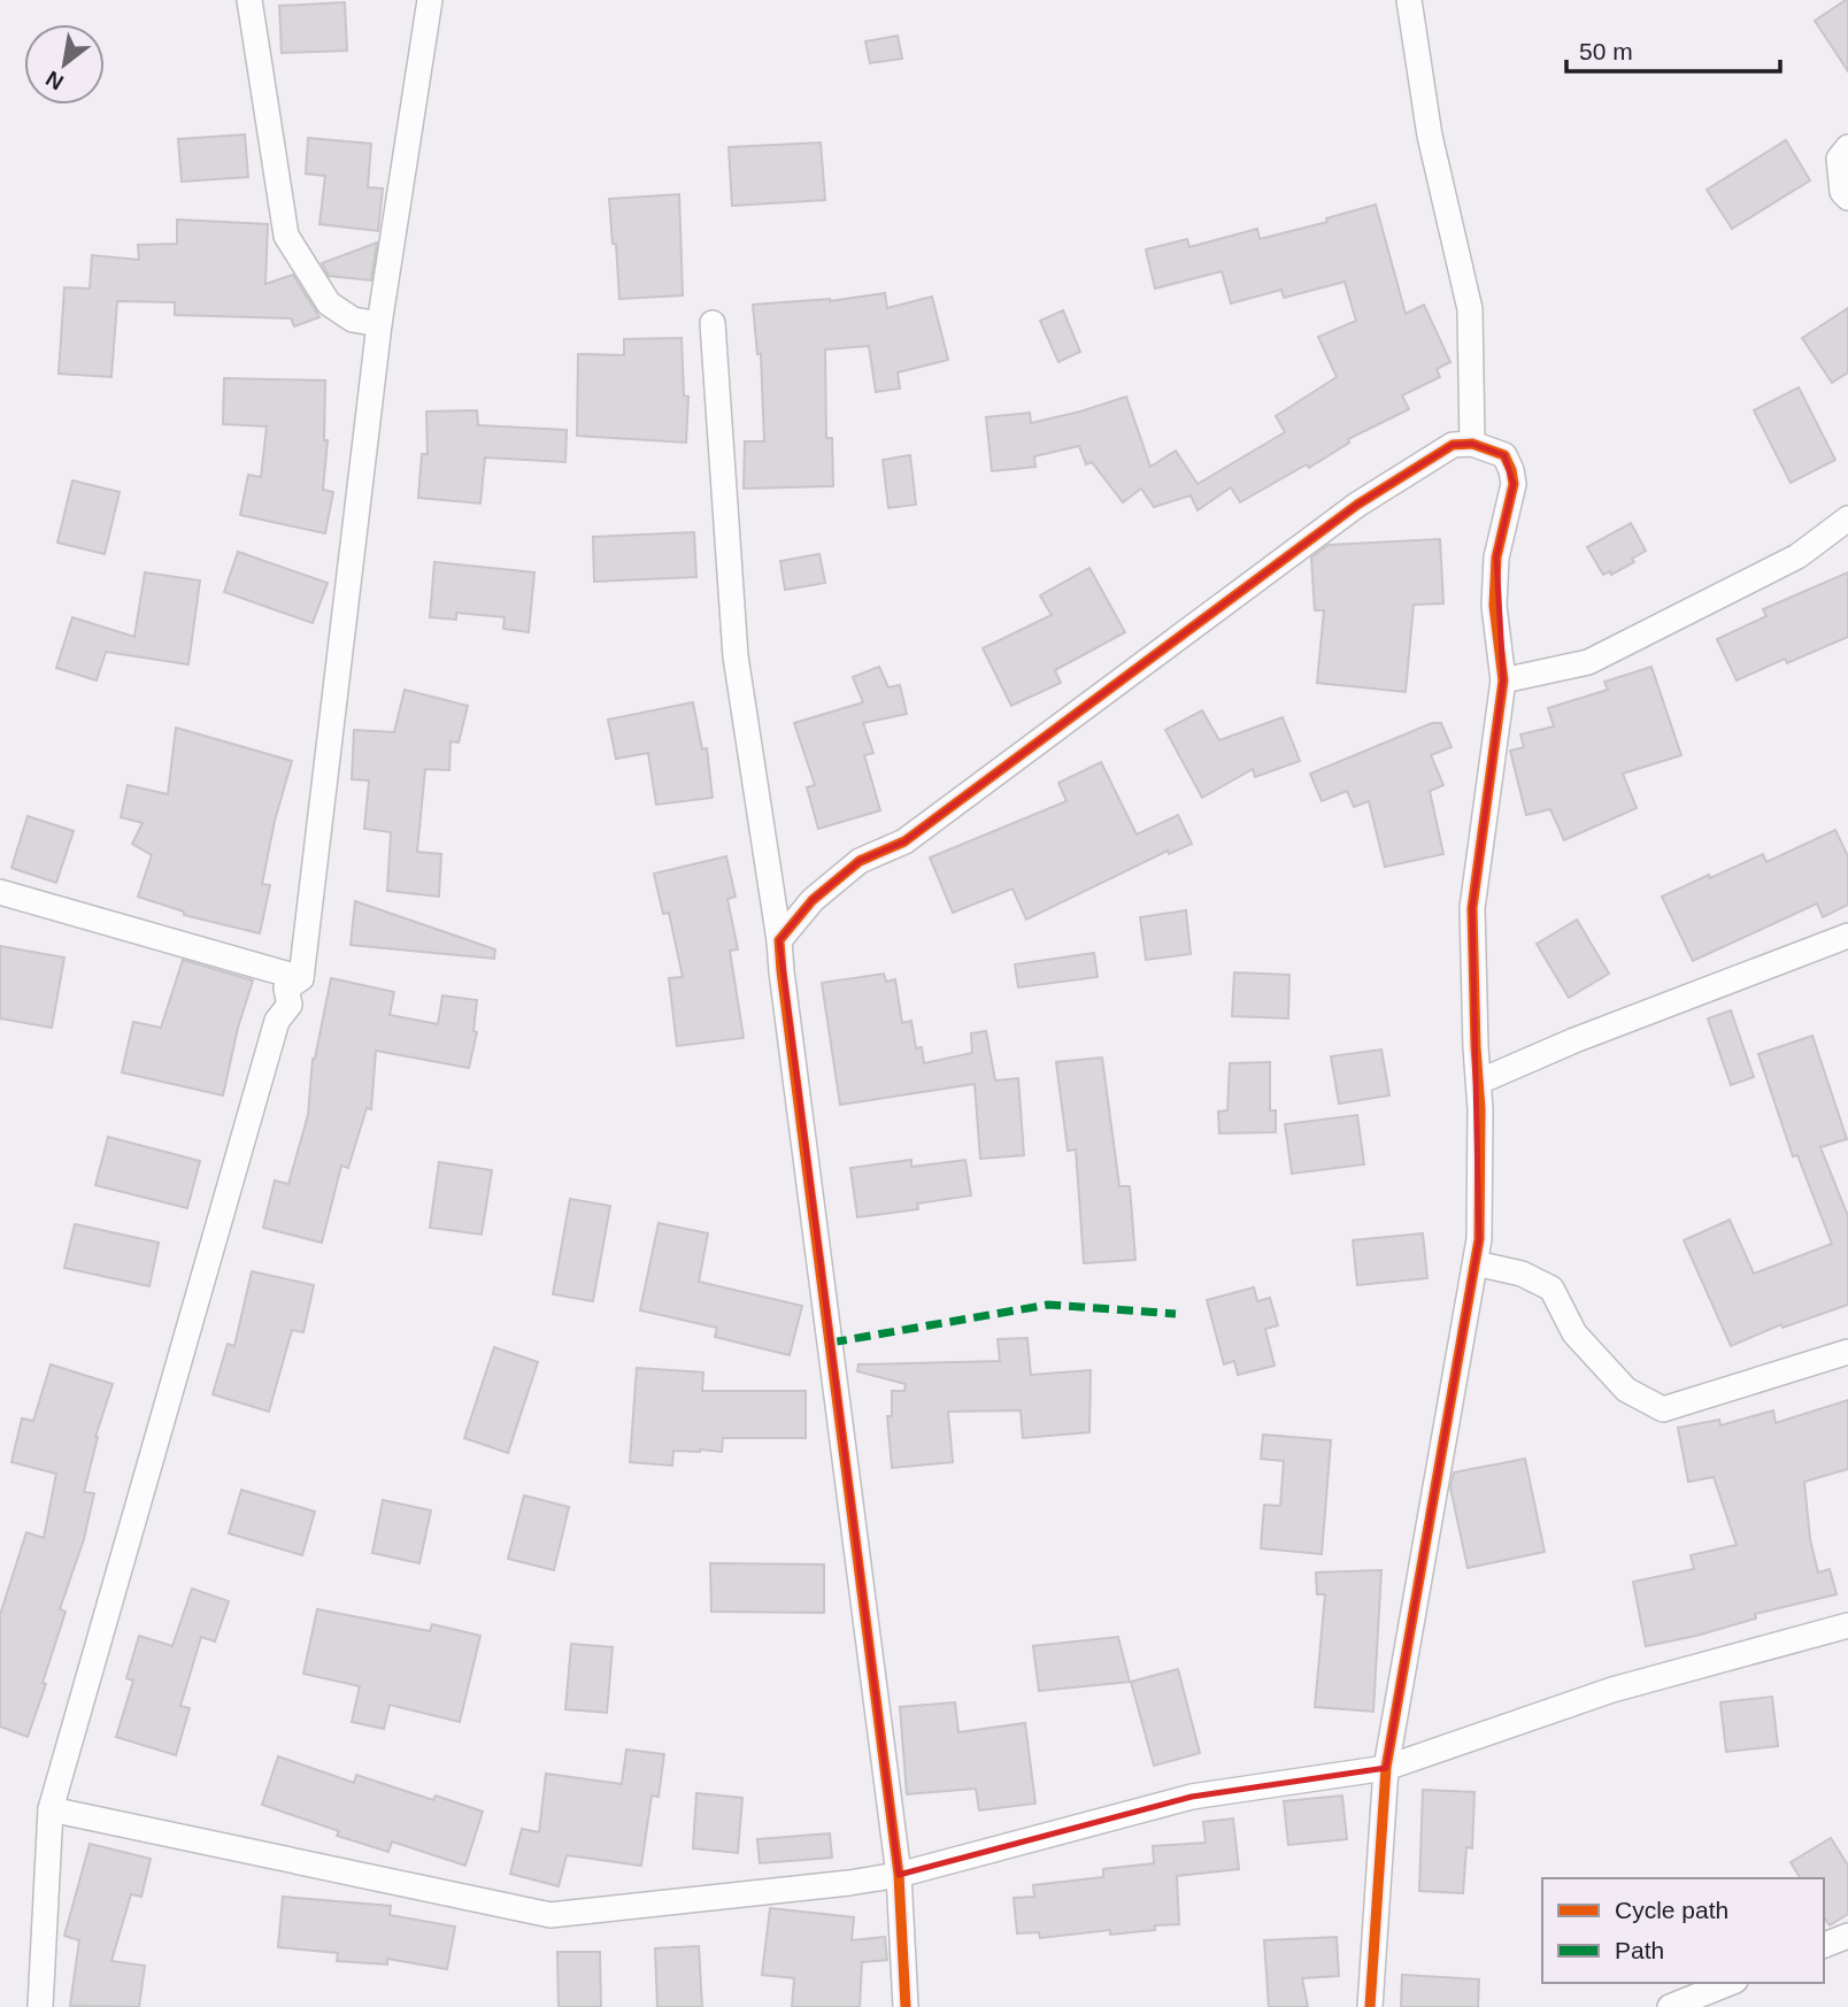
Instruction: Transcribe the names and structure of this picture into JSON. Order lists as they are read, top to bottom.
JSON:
{
  "legend": ["Cycle path", "Path"],
  "scale_bar": "50 m",
  "north": "bottom left"
}
